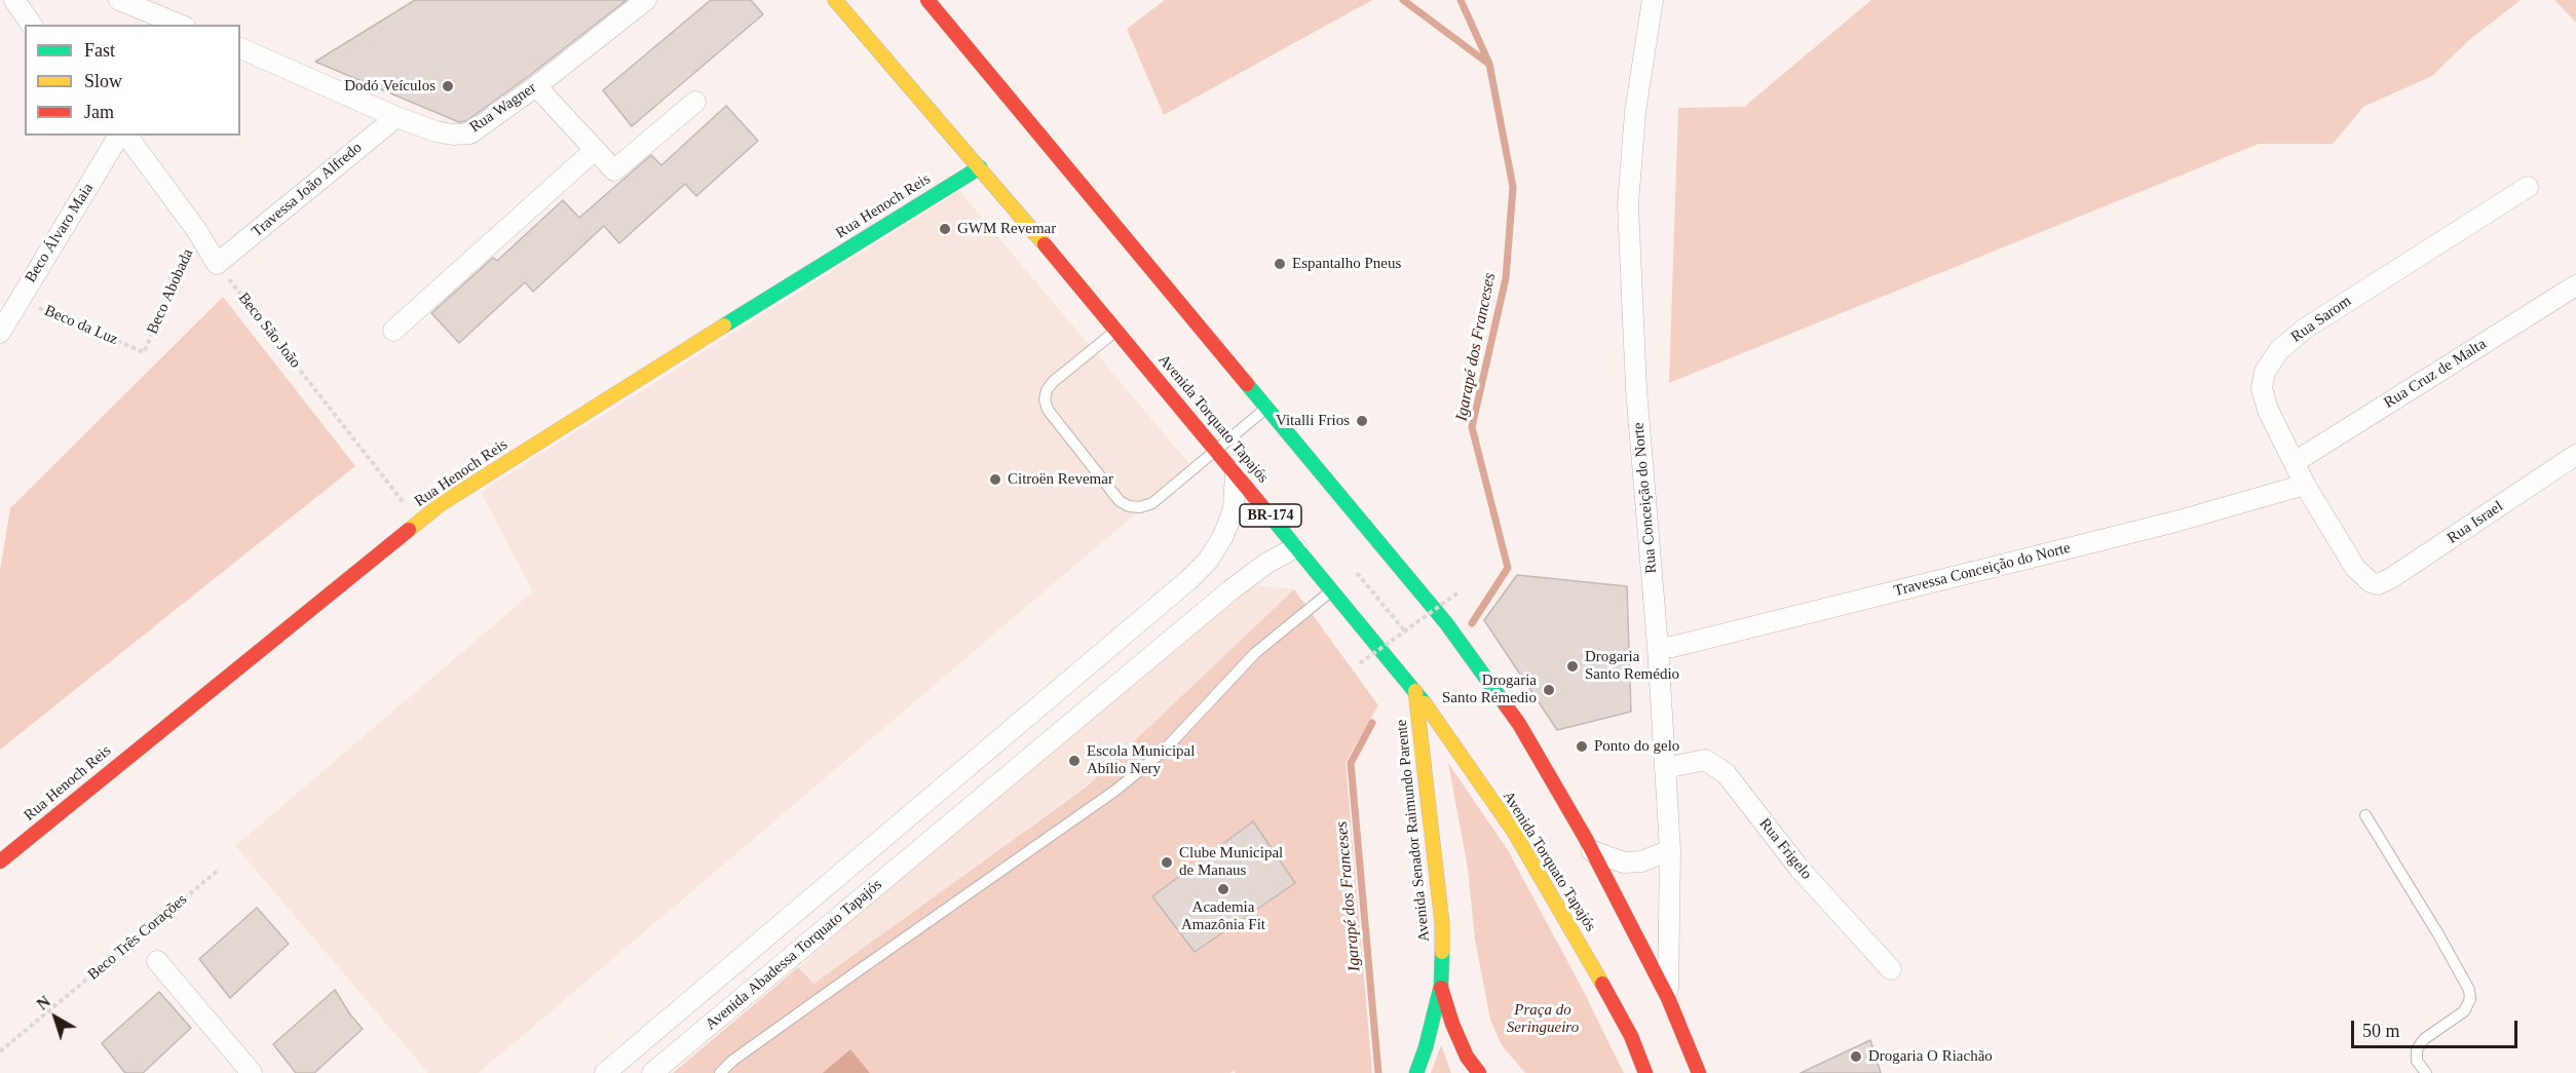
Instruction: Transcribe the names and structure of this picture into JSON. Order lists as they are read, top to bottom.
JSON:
{
  "streets": {
    "main road": [
      "Rua Henoch Reis",
      "Avenida Torquato Tapajós",
      "BR-174",
      "Avenida Senador Raimundo Parente"
    ],
    "street": [
      "Rua Wagner",
      "Travessa João Alfredo",
      "Beco Álvaro Maia",
      "Rua Sarom",
      "Rua Cruz de Malta",
      "Rua Conceição do Norte",
      "Rua Israel",
      "Travessa Conceição do Norte",
      "Rua Frigelo",
      "Avenida Abadessa Torquato Tapajós"
    ],
    "path": [
      "Beco Abobada",
      "Beco da Luz",
      "Beco São João",
      "Beco Três Corações"
    ]
  },
  "crossings": [
    ["Rua Wagner", "Travessa João Alfredo"],
    ["Travessa João Alfredo", "Beco São João"],
    ["Rua Henoch Reis", "Beco São João"],
    ["Rua Henoch Reis", "Avenida Torquato Tapajós"],
    ["Beco Álvaro Maia", "Beco da Luz"],
    ["Beco Abobada", "Beco da Luz"],
    ["Rua Sarom", "Rua Cruz de Malta"],
    ["Rua Sarom", "Rua Israel"],
    ["Rua Sarom", "Travessa Conceição do Norte"],
    ["Avenida Torquato Tapajós", "Avenida Senador Raimundo Parente"],
    ["Avenida Torquato Tapajós", "Avenida Abadessa Torquato Tapajós"],
    ["Rua Conceição do Norte", "Travessa Conceição do Norte"],
    ["Rua Conceição do Norte", "Rua Frigelo"]
  ],
  "water": ["Igarapé dos Franceses"],
  "parks": ["Praça do Seringueiro"],
  "places": [
    "Dodó Veículos",
    "GWM Revemar",
    "Espantalho Pneus",
    "Vitalli Frios",
    "Citroën Revemar",
    "Drogaria Santo Remédio",
    "Drogaria Santo Rémedio",
    "Ponto do gelo",
    "Escola Municipal Abílio Nery",
    "Clube Municipal de Manaus",
    "Academia Amazônia Fit",
    "Drogaria O Riachão"
  ],
  "legend": ["Fast", "Slow", "Jam"],
  "scale_bar": "50 m",
  "north": "top left"
}
